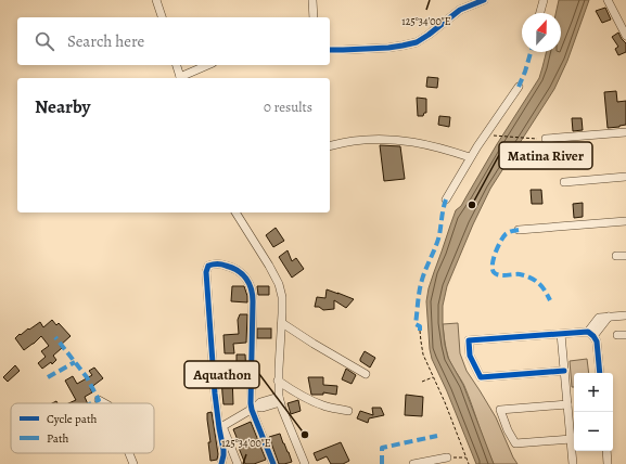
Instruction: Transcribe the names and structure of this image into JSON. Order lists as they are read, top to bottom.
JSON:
{
  "places": ["Matina River", "Aquathon"],
  "legend": ["Cycle path", "Path"],
  "north": "top",
  "page": {
    "search": "Search here",
    "heading": ["Nearby", "0 results"],
    "map_buttons": ["+", "−"]
  },
  "coordinates": ["125°34'00\"E"]
}
